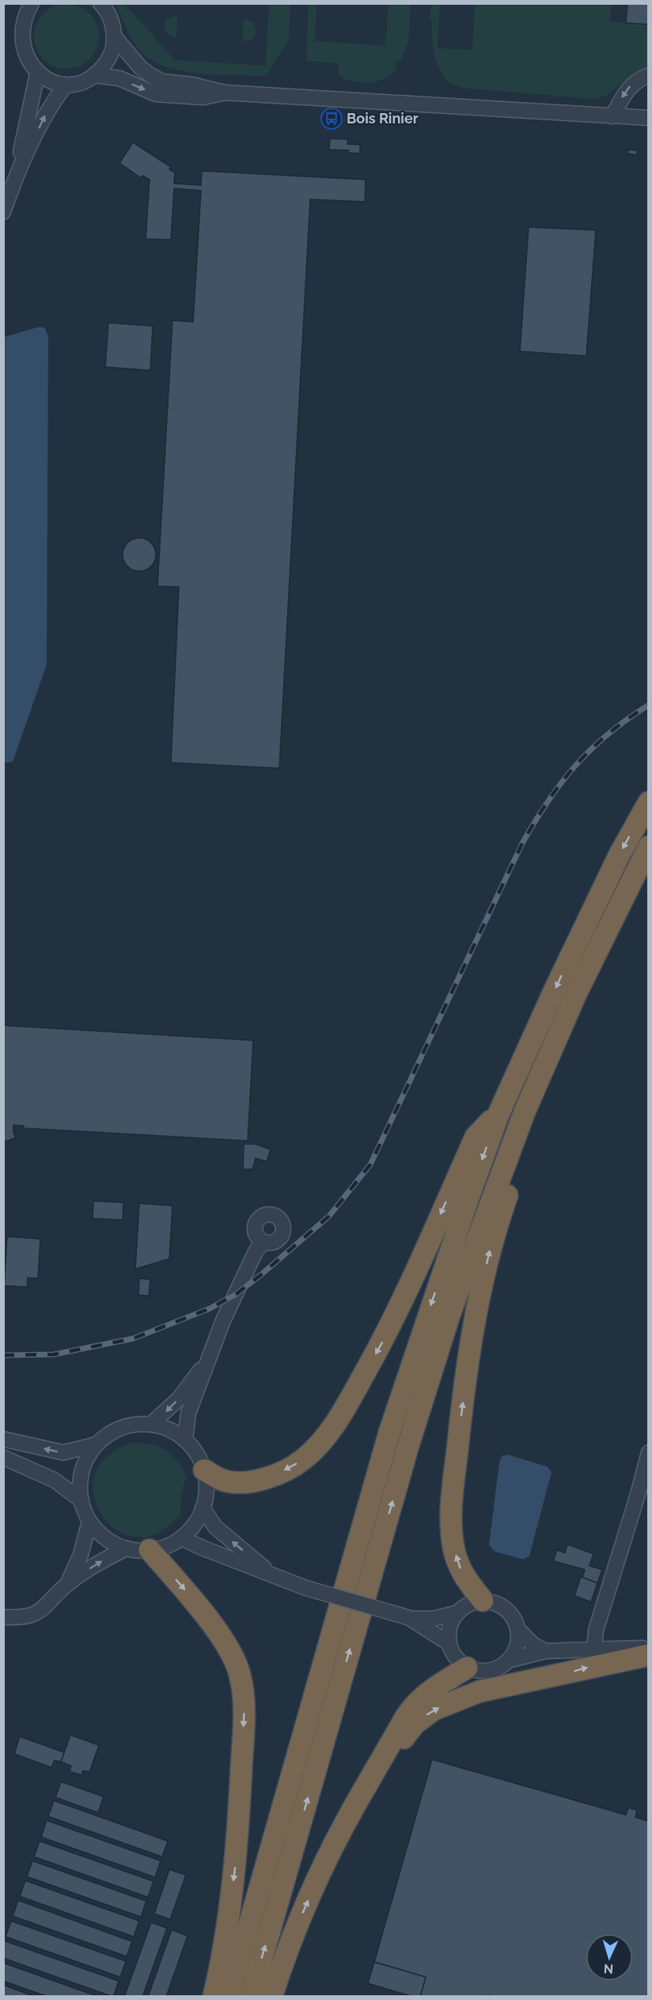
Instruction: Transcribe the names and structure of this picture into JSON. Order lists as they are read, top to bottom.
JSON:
{
  "places": {
    "bus stop": ["Bois Rinier"]
  },
  "north": "bottom"
}
